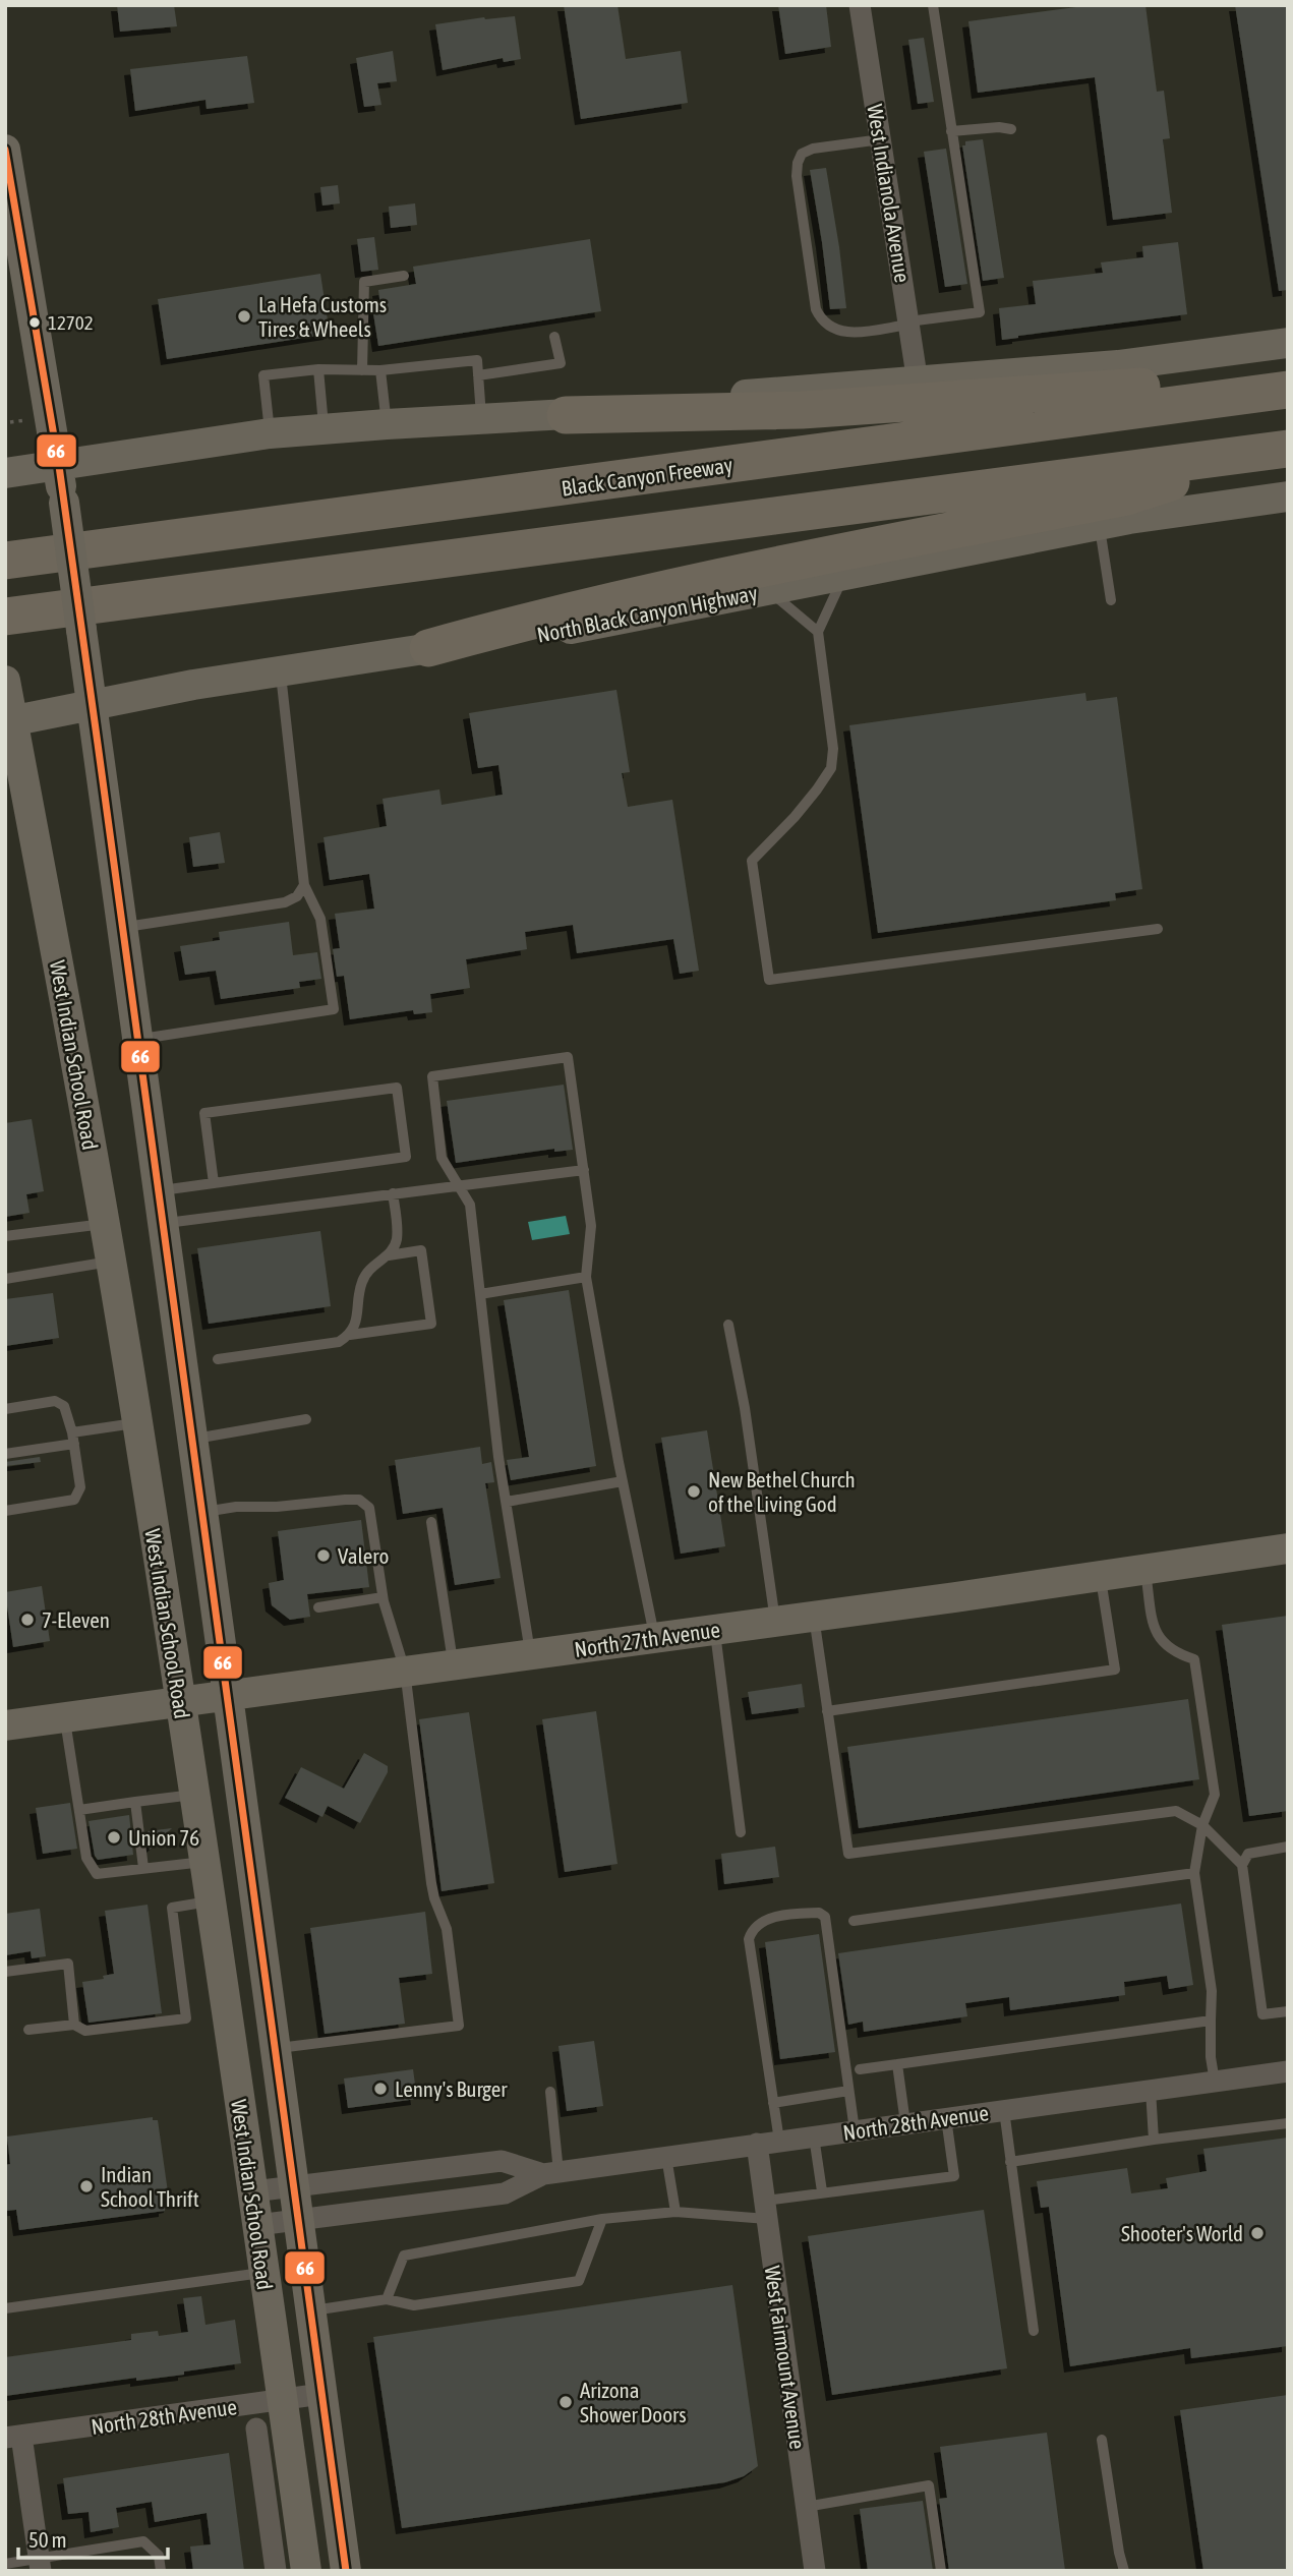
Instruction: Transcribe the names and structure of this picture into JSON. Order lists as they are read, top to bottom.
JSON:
{
  "streets": {
    "highway": ["Black Canyon Freeway"],
    "main road": ["North Black Canyon Highway", "West Indian School Road", "North 27th Avenue"],
    "street": ["West Indianola Avenue", "North 28th Avenue", "West Fairmount Avenue"]
  },
  "crossings": [
    ["North Black Canyon Highway", "West Indian School Road"],
    ["West Indian School Road", "North 27th Avenue"],
    ["West Indian School Road", "North 28th Avenue"],
    ["North 28th Avenue", "West Fairmount Avenue"]
  ],
  "places": [
    "La Hefa Customs Tires & Wheels",
    "12702",
    "New Bethel Church of the Living God",
    "Valero",
    "7-Eleven",
    "Union 76",
    "Lenny's Burger",
    "Indian School Thrift",
    "Shooter's World",
    "Arizona Shower Doors"
  ],
  "lines": ["transit line 66"],
  "scale_bar": "50 m"
}
